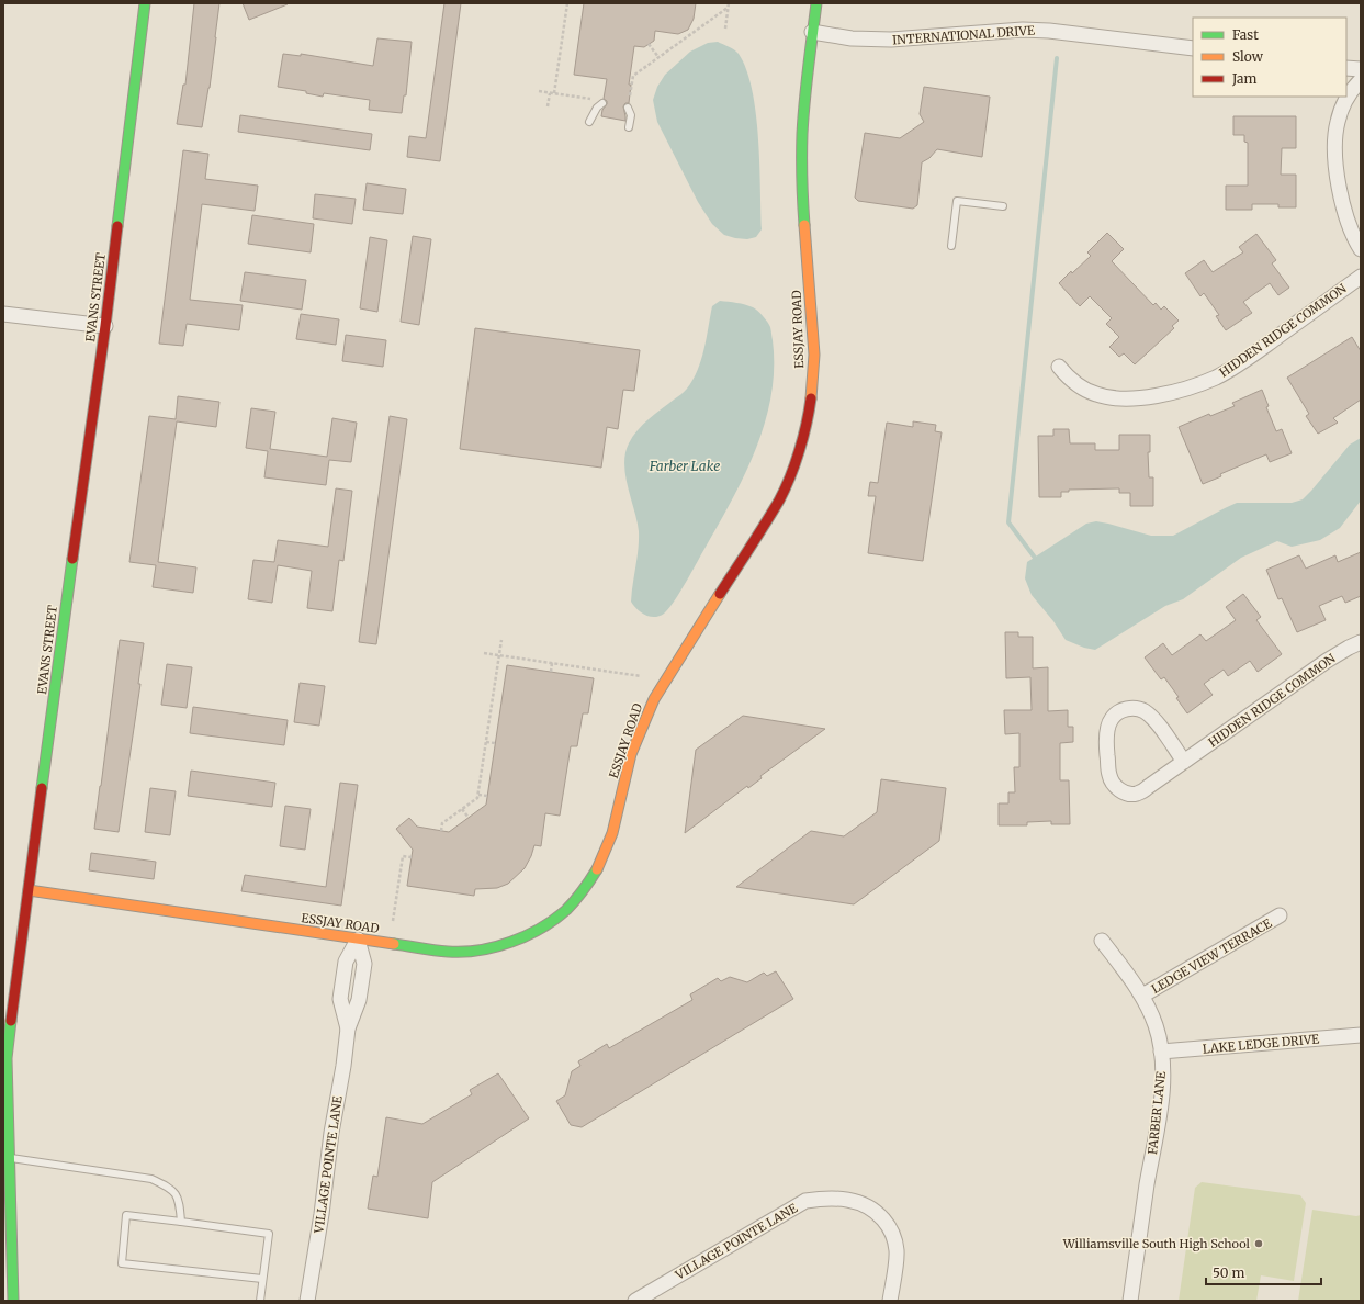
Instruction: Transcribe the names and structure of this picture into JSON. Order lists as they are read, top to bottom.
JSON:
{
  "streets": {
    "street": [
      "INTERNATIONAL DRIVE",
      "EVANS STREET",
      "ESSJAY ROAD",
      "HIDDEN RIDGE COMMON",
      "LEDGE VIEW TERRACE",
      "LAKE LEDGE DRIVE",
      "FARBER LANE",
      "VILLAGE POINTE LANE"
    ]
  },
  "crossings": [
    ["INTERNATIONAL DRIVE", "ESSJAY ROAD"],
    ["EVANS STREET", "ESSJAY ROAD"],
    ["ESSJAY ROAD", "VILLAGE POINTE LANE"],
    ["LEDGE VIEW TERRACE", "FARBER LANE"],
    ["LAKE LEDGE DRIVE", "FARBER LANE"]
  ],
  "water": ["Farber Lake"],
  "places": ["Williamsville South High School"],
  "legend": ["Fast", "Slow", "Jam"],
  "scale_bar": "50 m"
}
